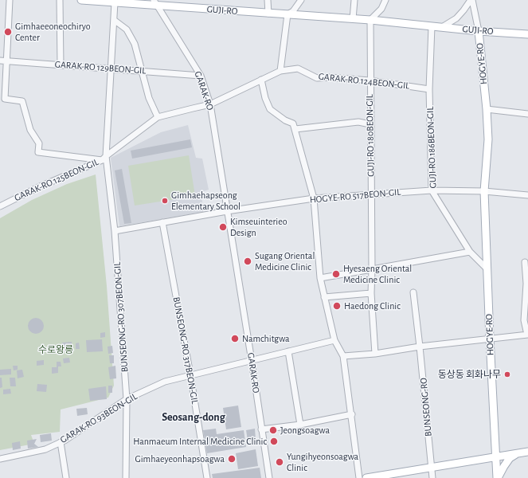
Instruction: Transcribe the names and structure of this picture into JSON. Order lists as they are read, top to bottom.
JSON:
{
  "streets": {
    "main road": ["GUJI-RO", "HOGYE-RO"],
    "street": [
      "GARAK-RO 129BEON-GIL",
      "GARAK-RO 124BEON-GIL",
      "GARAK-RO",
      "GUJI-RO 180BEON-GIL",
      "GUJI-RO 186BEON-GIL",
      "GARAK-RO 125BEON-GIL",
      "HOGYE-RO 517BEON-GIL",
      "BUNSEONG-RO 307BEON-GIL",
      "BUNSEONG-RO 317BEON-GIL",
      "BUNSEONG-RO",
      "GARAK-RO 93BEON-GIL"
    ]
  },
  "crossings": [
    ["GUJI-RO", "HOGYE-RO"],
    ["GUJI-RO", "GARAK-RO"],
    ["GUJI-RO", "GUJI-RO 180BEON-GIL"],
    ["GUJI-RO", "GUJI-RO 186BEON-GIL"],
    ["GUJI-RO", "BUNSEONG-RO 307BEON-GIL"],
    ["HOGYE-RO", "GUJI-RO 186BEON-GIL"],
    ["HOGYE-RO", "HOGYE-RO 517BEON-GIL"],
    ["GARAK-RO 129BEON-GIL", "GARAK-RO"],
    ["GARAK-RO 129BEON-GIL", "BUNSEONG-RO 307BEON-GIL"],
    ["GARAK-RO 124BEON-GIL", "GARAK-RO"],
    ["GARAK-RO 124BEON-GIL", "GUJI-RO 180BEON-GIL"],
    ["GARAK-RO 124BEON-GIL", "GUJI-RO 186BEON-GIL"],
    ["GARAK-RO 124BEON-GIL", "GARAK-RO 125BEON-GIL"],
    ["GARAK-RO", "GARAK-RO 125BEON-GIL"],
    ["GARAK-RO", "HOGYE-RO 517BEON-GIL"],
    ["GARAK-RO", "GARAK-RO 93BEON-GIL"],
    ["GUJI-RO 180BEON-GIL", "HOGYE-RO 517BEON-GIL"],
    ["GUJI-RO 186BEON-GIL", "HOGYE-RO 517BEON-GIL"],
    ["GARAK-RO 125BEON-GIL", "BUNSEONG-RO 307BEON-GIL"],
    ["BUNSEONG-RO 307BEON-GIL", "GARAK-RO 93BEON-GIL"],
    ["BUNSEONG-RO 317BEON-GIL", "GARAK-RO 93BEON-GIL"]
  ],
  "districts": ["Seosang-dong"],
  "parks": ["수로왕릉"],
  "places": [
    "Gimhaeeoneochiryo Center",
    "Gimhaehapseong Elementary School",
    "Kimseuinterieo Design",
    "Sugang Oriental Medicine Clinic",
    "Hyesaeng Oriental Medicine Clinic",
    "Haedong Clinic",
    "Namchitgwa",
    "동상동 회화나무",
    "Jeongsoagwa",
    "Hanmaeum Internal Medicine Clinic",
    "Gimhaeyeonhapsoagwa",
    "Yungihyeonsoagwa Clinic"
  ]
}
